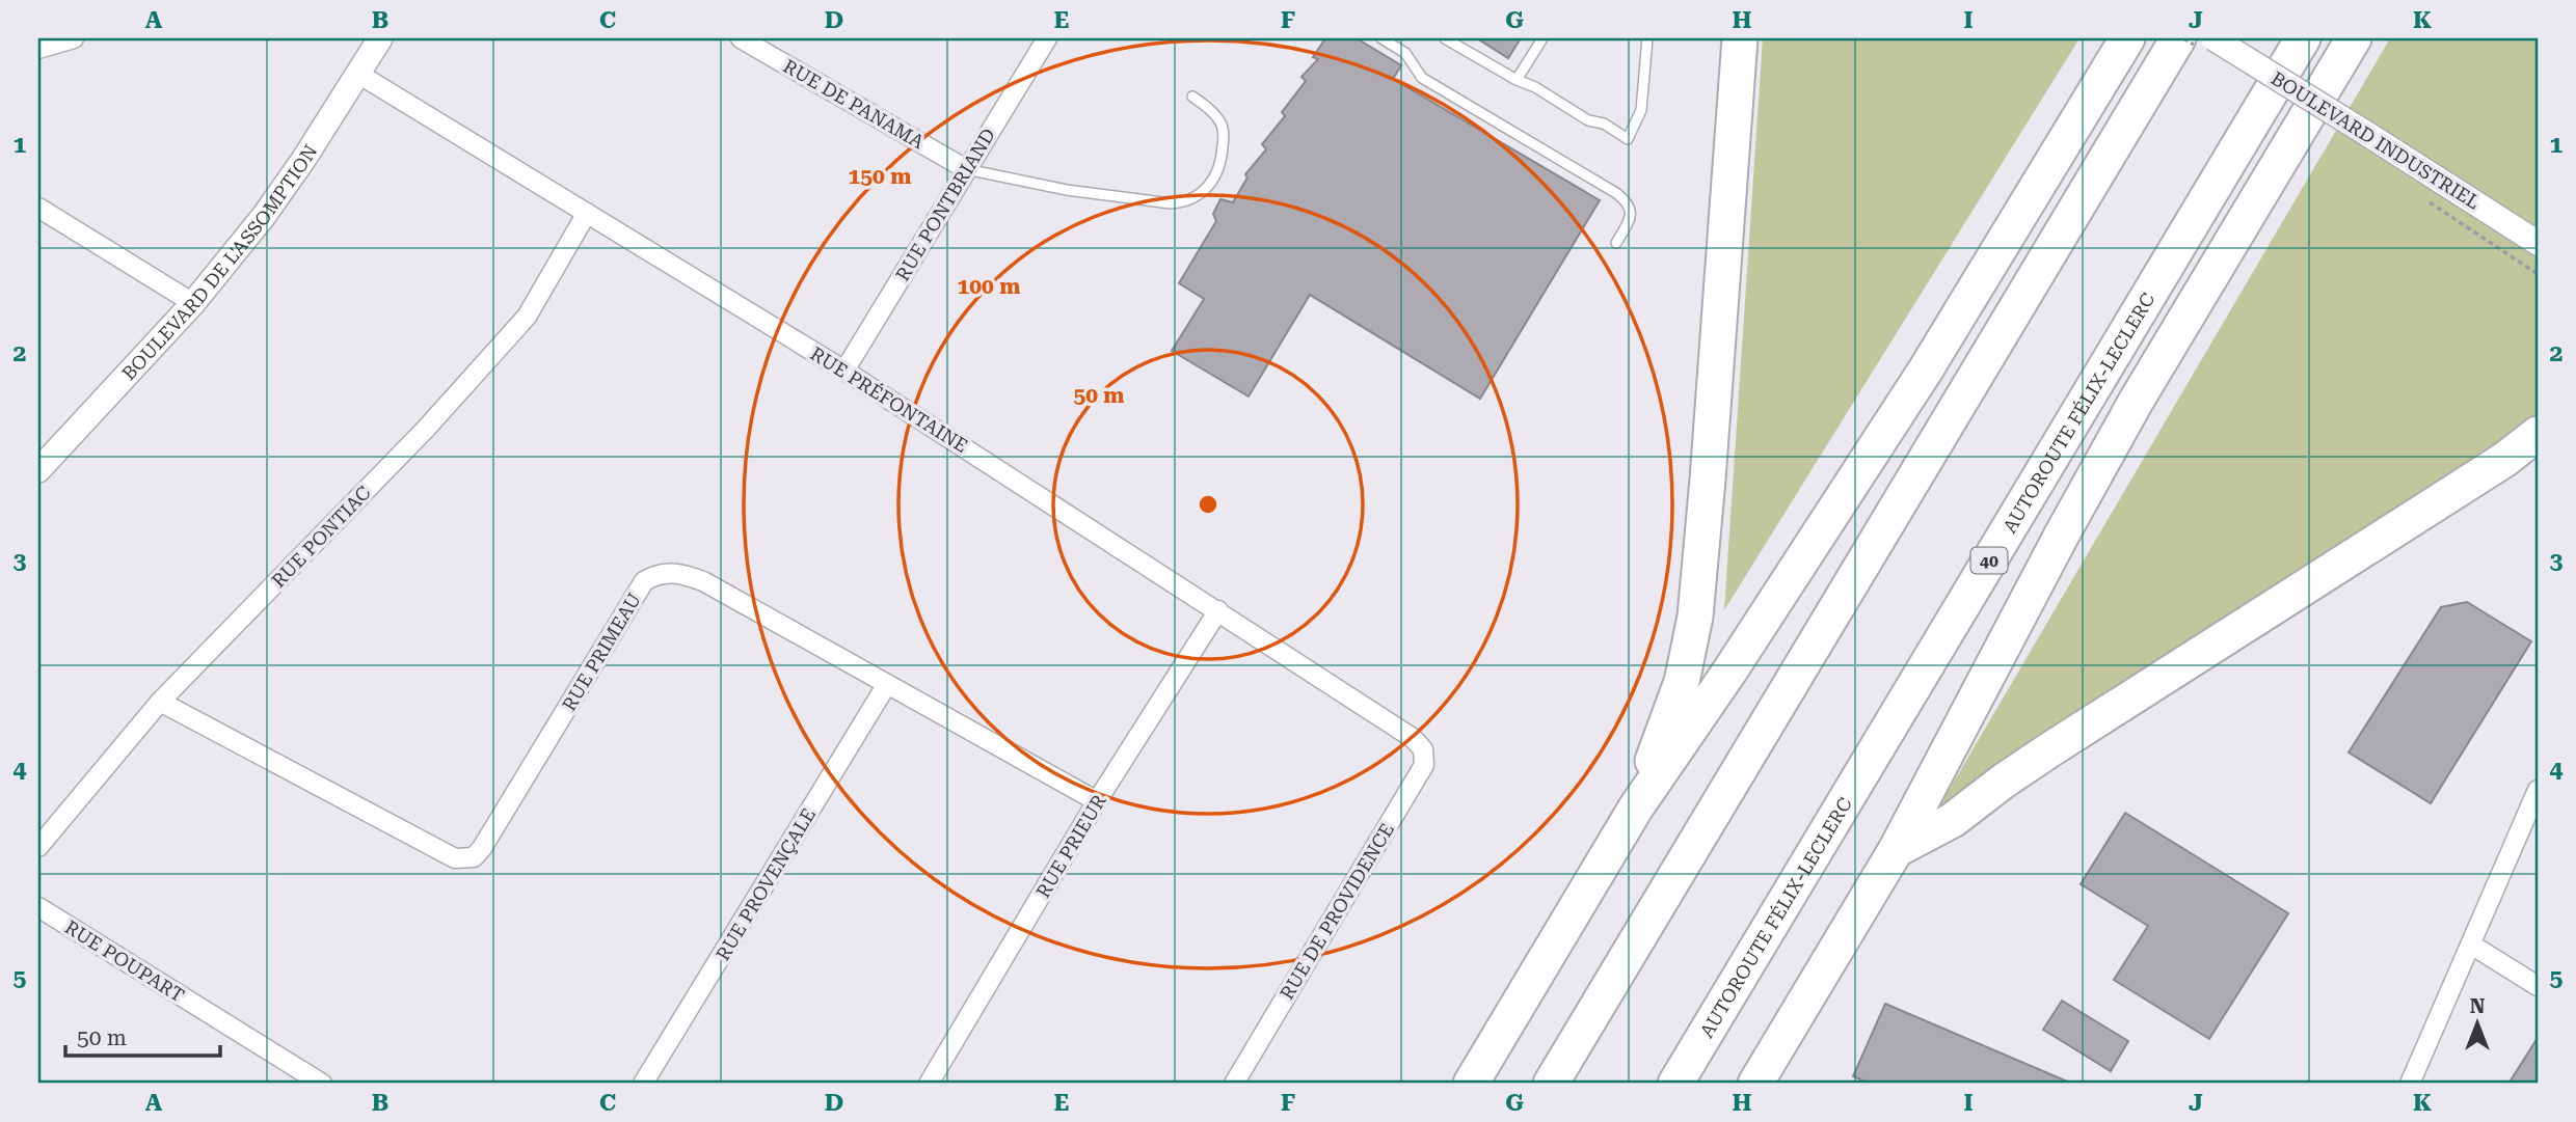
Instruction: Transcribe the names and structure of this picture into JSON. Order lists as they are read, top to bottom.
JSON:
{
  "streets": {
    "highway": ["AUTOROUTE FÉLIX-LECLERC", "40"],
    "street": [
      "RUE DE PANAMA",
      "BOULEVARD INDUSTRIEL",
      "RUE PONTBRIAND",
      "BOULEVARD DE L'ASSOMPTION",
      "RUE PRÉFONTAINE",
      "RUE PONTIAC",
      "RUE PRIMEAU",
      "RUE PRIEUR",
      "RUE PROVENÇALE",
      "RUE DE PROVIDENCE",
      "RUE POUPART"
    ]
  },
  "crossings": [
    ["RUE DE PANAMA", "RUE PONTBRIAND"],
    ["RUE PONTBRIAND", "RUE PRÉFONTAINE"],
    ["BOULEVARD DE L'ASSOMPTION", "RUE PRÉFONTAINE"],
    ["RUE PRÉFONTAINE", "RUE PONTIAC"],
    ["RUE PRÉFONTAINE", "RUE PRIEUR"],
    ["RUE PRÉFONTAINE", "RUE DE PROVIDENCE"],
    ["RUE PONTIAC", "RUE PRIMEAU"],
    ["RUE PRIMEAU", "RUE PRIEUR"],
    ["RUE PRIMEAU", "RUE PROVENÇALE"]
  ],
  "scale_bar": "50 m",
  "north": "top",
  "grid": {
    "columns": [
      "A",
      "B",
      "C",
      "D",
      "E",
      "F",
      "G",
      "H",
      "I",
      "J",
      "K"
    ],
    "rows": [
      "1",
      "2",
      "3",
      "4",
      "5"
    ]
  },
  "rings": ["150 m", "100 m", "50 m"]
}
